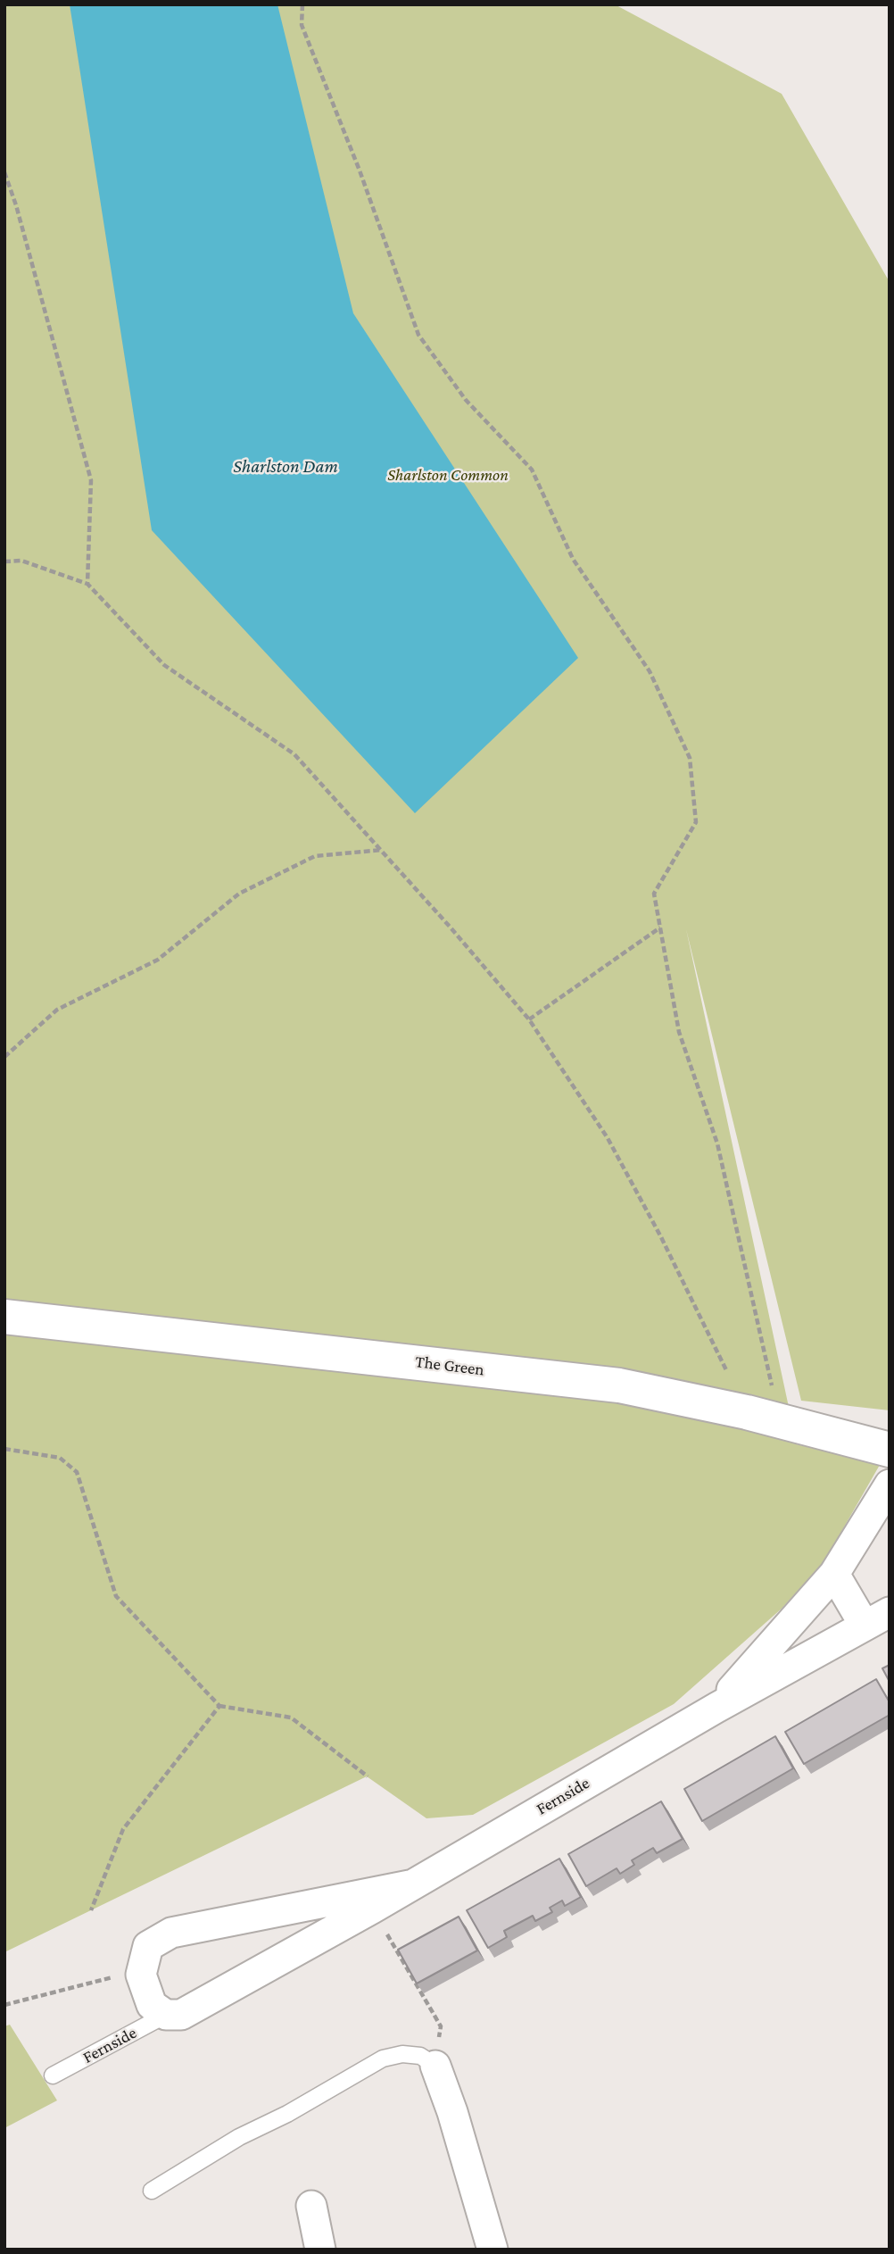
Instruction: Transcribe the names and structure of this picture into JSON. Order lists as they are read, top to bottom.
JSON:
{
  "streets": {
    "street": ["The Green", "Fernside"]
  },
  "water": ["Sharlston Dam"],
  "parks": ["Sharlston Common"]
}
